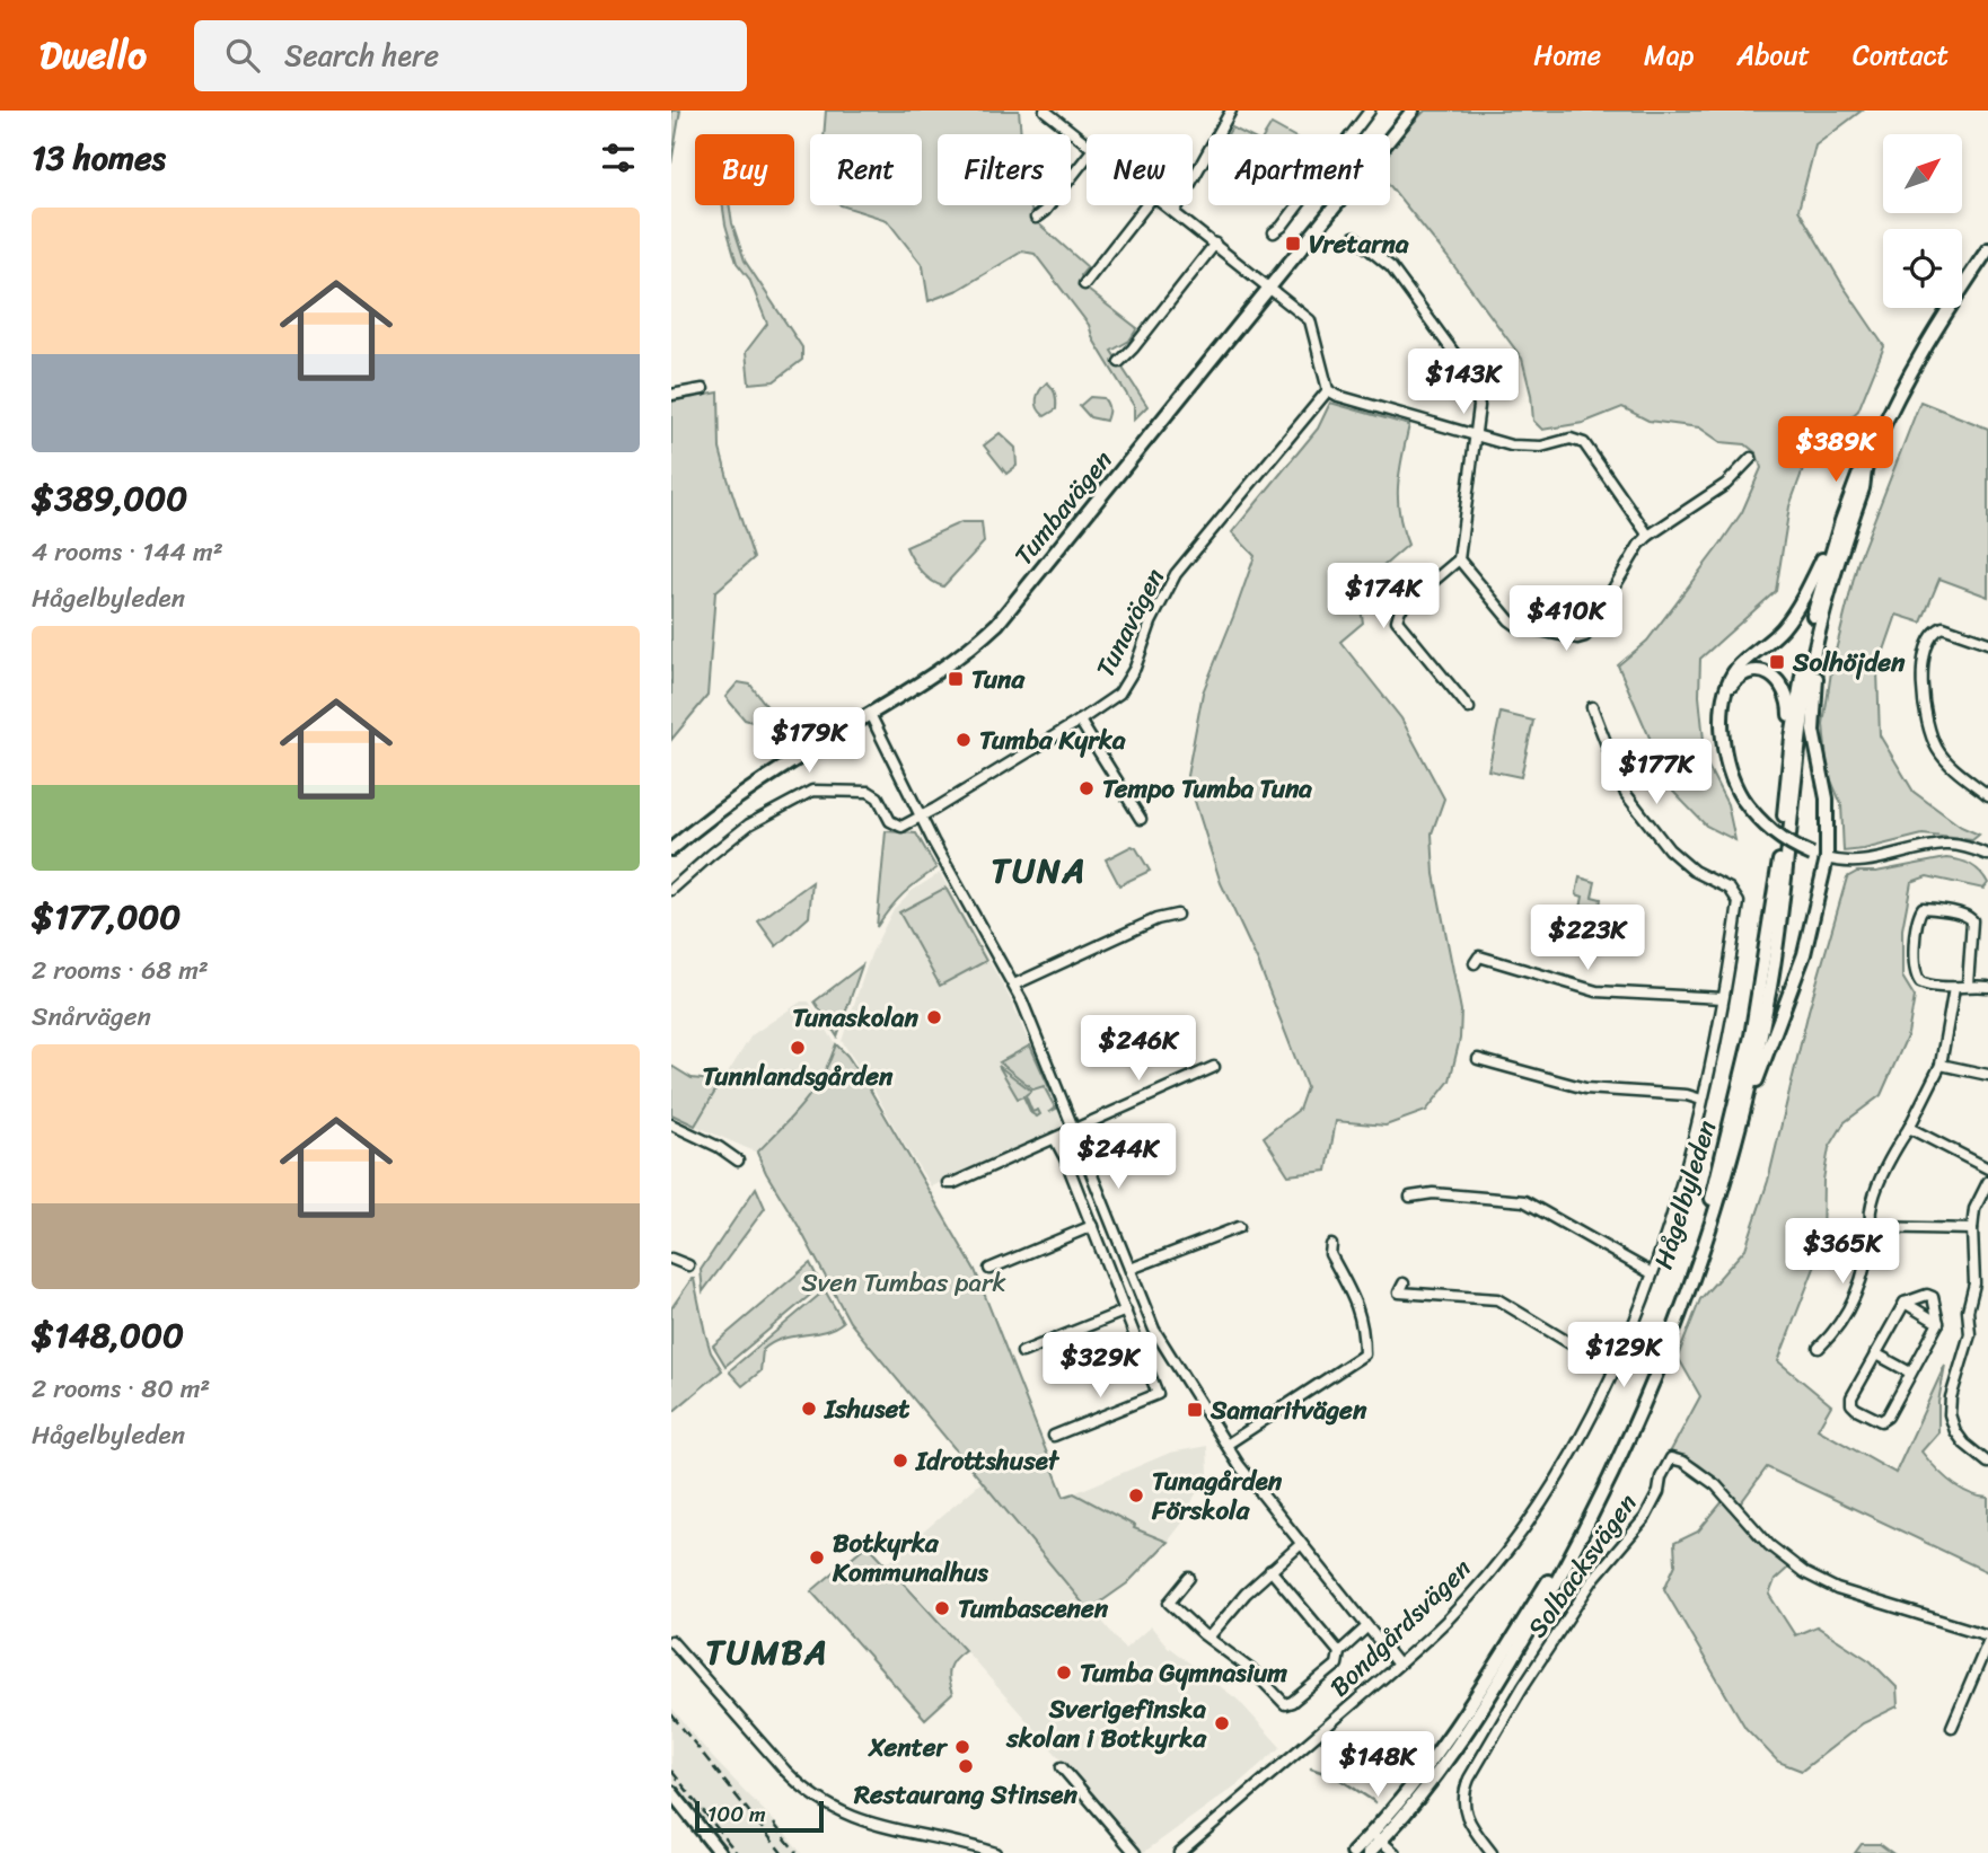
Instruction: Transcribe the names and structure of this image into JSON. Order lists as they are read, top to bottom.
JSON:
{
  "streets": {
    "main road": ["Tumbavägen", "Hågelbyleden"],
    "street": ["Tunavägen", "Solbacksvägen", "Bondgårdsvägen"]
  },
  "districts": ["TUNA", "TUMBA"],
  "parks": ["Sven Tumbas park"],
  "places": {
    "transit": [
      "Vretarna",
      "Solhöjden",
      "Tuna",
      "Samaritvägen"
    ],
    "other": [
      "Tumba Kyrka",
      "Tempo Tumba Tuna",
      "Tunaskolan",
      "Tunnlandsgården",
      "Ishuset",
      "Idrottshuset",
      "Tunagården Förskola",
      "Botkyrka Kommunalhus",
      "Tumbascenen",
      "Tumba Gymnasium",
      "Sverigefinska skolan i Botkyrka",
      "Xenter",
      "Restaurang Stinsen"
    ]
  },
  "scale_bar": "100 m",
  "north": "top right",
  "page": {
    "header": "Dwello",
    "search": "Search here",
    "nav": [
      "Home",
      "Map",
      "About",
      "Contact"
    ],
    "heading": "13 homes",
    "chip": [
      "Buy",
      "Rent",
      "Filters",
      "New",
      "Apartment"
    ],
    "list": [
      {
        "name": "$389,000",
        "note": "4 rooms · 144 m² · Hågelbyleden"
      },
      {
        "name": "$177,000",
        "note": "2 rooms · 68 m² · Snårvägen"
      },
      {
        "name": "$148,000",
        "note": "2 rooms · 80 m² · Hågelbyleden"
      }
    ],
    "price": [
      "$143K",
      "$389K",
      "$174K",
      "$410K",
      "$179K",
      "$177K",
      "$223K",
      "$246K",
      "$244K",
      "$365K",
      "$129K",
      "$329K",
      "$148K"
    ],
    "scale": "100 m"
  }
}
